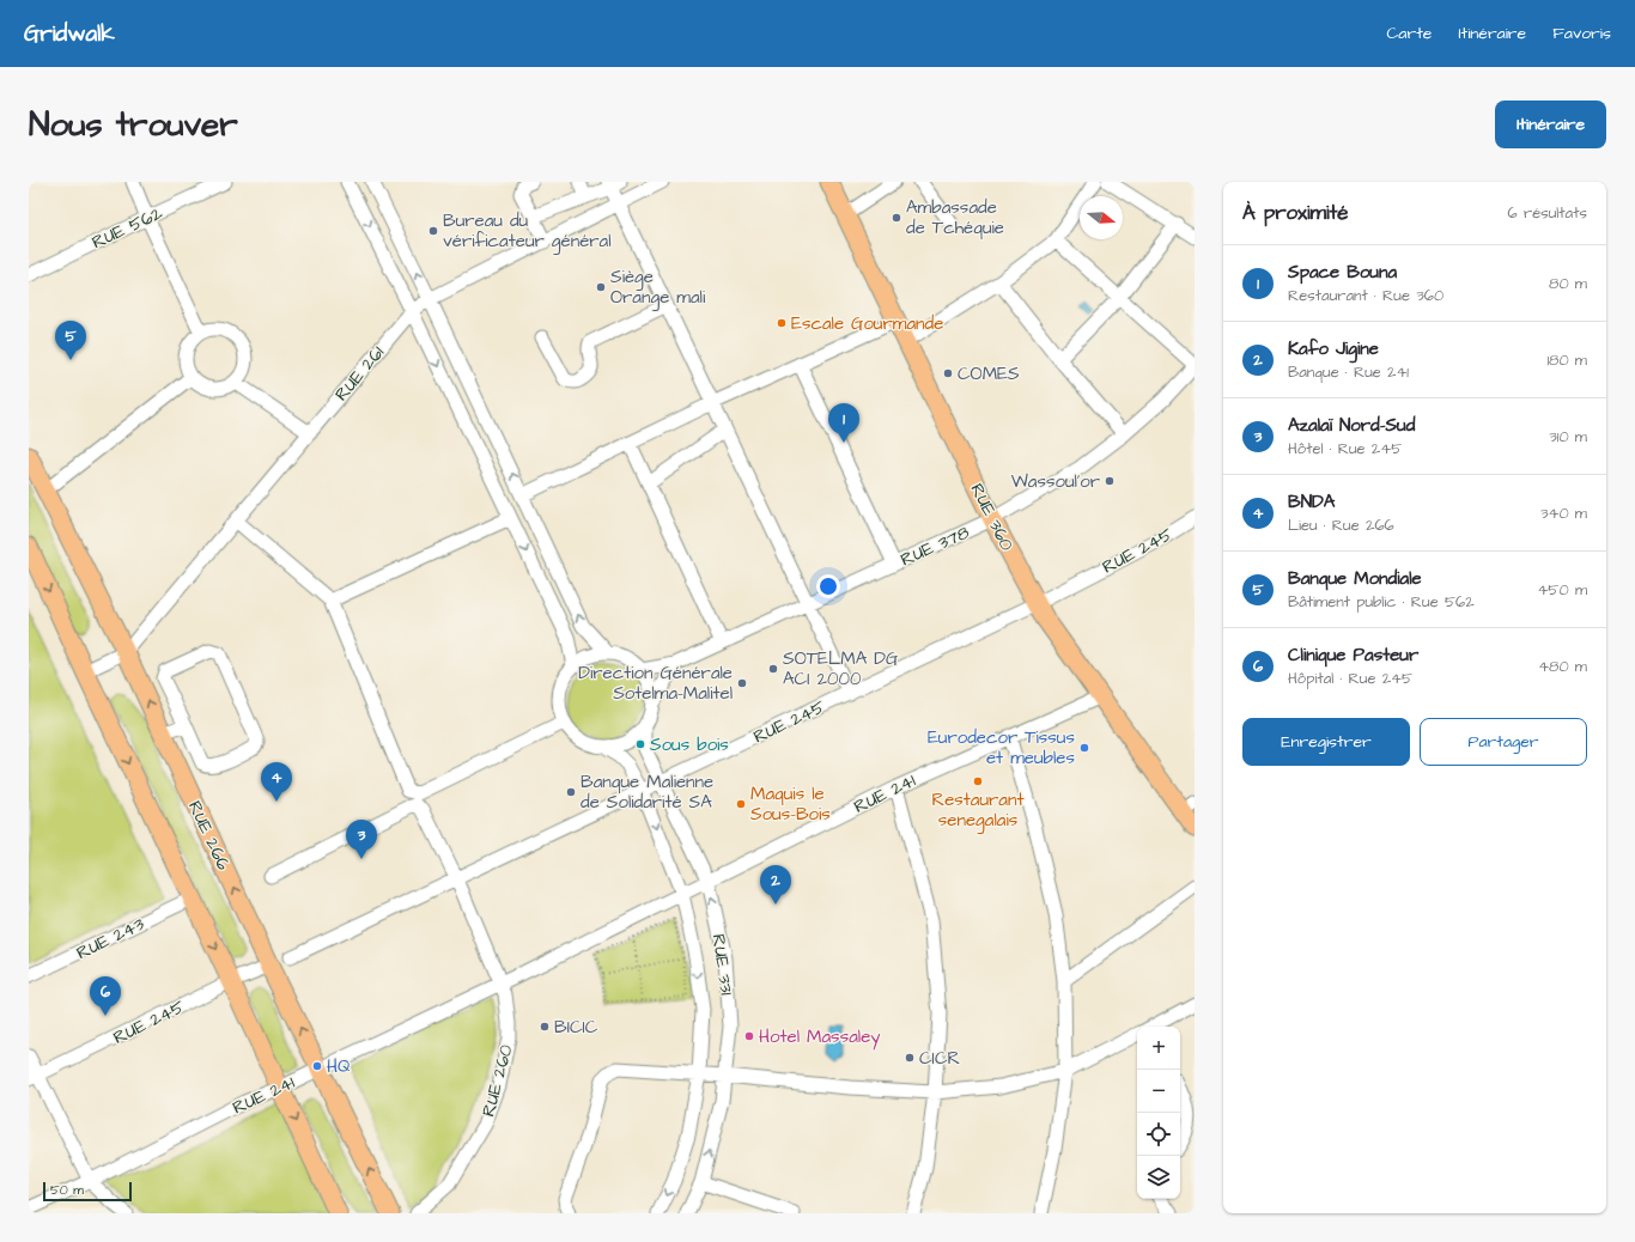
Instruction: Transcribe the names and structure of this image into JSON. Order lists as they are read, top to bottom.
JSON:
{
  "streets": {
    "main road": ["RUE 360", "RUE 266"],
    "street": [
      "RUE 562",
      "RUE 261",
      "RUE 378",
      "RUE 245",
      "RUE 241",
      "RUE 243",
      "RUE 331",
      "RUE 260"
    ]
  },
  "crossings": [
    ["RUE 261", "RUE 266"],
    ["RUE 360", "RUE 378"],
    ["RUE 360", "RUE 245"],
    ["RUE 360", "RUE 241"],
    ["RUE 378", "RUE 331"],
    ["RUE 245", "RUE 266"],
    ["RUE 245", "RUE 331"],
    ["RUE 245", "RUE 260"],
    ["RUE 241", "RUE 266"],
    ["RUE 241", "RUE 331"],
    ["RUE 241", "RUE 260"]
  ],
  "places": [
    "Ambassade de Tchéquie",
    "Bureau du vérificateur général",
    "Siège Orange mali",
    "Escale Gourmande",
    "COMES",
    "Wassoul'or",
    "SOTELMA DG ACI 2000",
    "Direction Générale Sotelma-Malitel",
    "Sous bois",
    "Eurodecor Tissus et meubles",
    "Restaurant senegalais",
    "Banque Malienne de Solidarité SA",
    "Maquis le Sous-Bois",
    "BICIC",
    "Hotel Massaley",
    "CICR",
    "HQ"
  ],
  "scale_bar": "50 m",
  "north": "right",
  "page": {
    "header": "Gridwalk",
    "nav": ["Carte", "Itinéraire", "Favoris"],
    "buttons": [
      "Itinéraire",
      ["Enregistrer", "Partager"]
    ],
    "title": "Nous trouver",
    "heading": ["À proximité", "6 résultats"],
    "list": [
      {
        "mark": "1",
        "name": "Space Bouna",
        "note": "Restaurant · Rue 360",
        "value": "80 m"
      },
      {
        "mark": "2",
        "name": "Kafo Jigine",
        "note": "Banque · Rue 241",
        "value": "180 m"
      },
      {
        "mark": "3",
        "name": "Azalaï Nord-Sud",
        "note": "Hôtel · Rue 245",
        "value": "310 m"
      },
      {
        "mark": "4",
        "name": "BNDA",
        "note": "Lieu · Rue 266",
        "value": "340 m"
      },
      {
        "mark": "5",
        "name": "Banque Mondiale",
        "note": "Bâtiment public · Rue 562",
        "value": "450 m"
      },
      {
        "mark": "6",
        "name": "Clinique Pasteur",
        "note": "Hôpital · Rue 245",
        "value": "480 m"
      }
    ],
    "pins": [
      "5",
      "1",
      "4",
      "3",
      "2",
      "6"
    ],
    "map_buttons": ["+", "−"],
    "scale": "50 m"
  }
}
